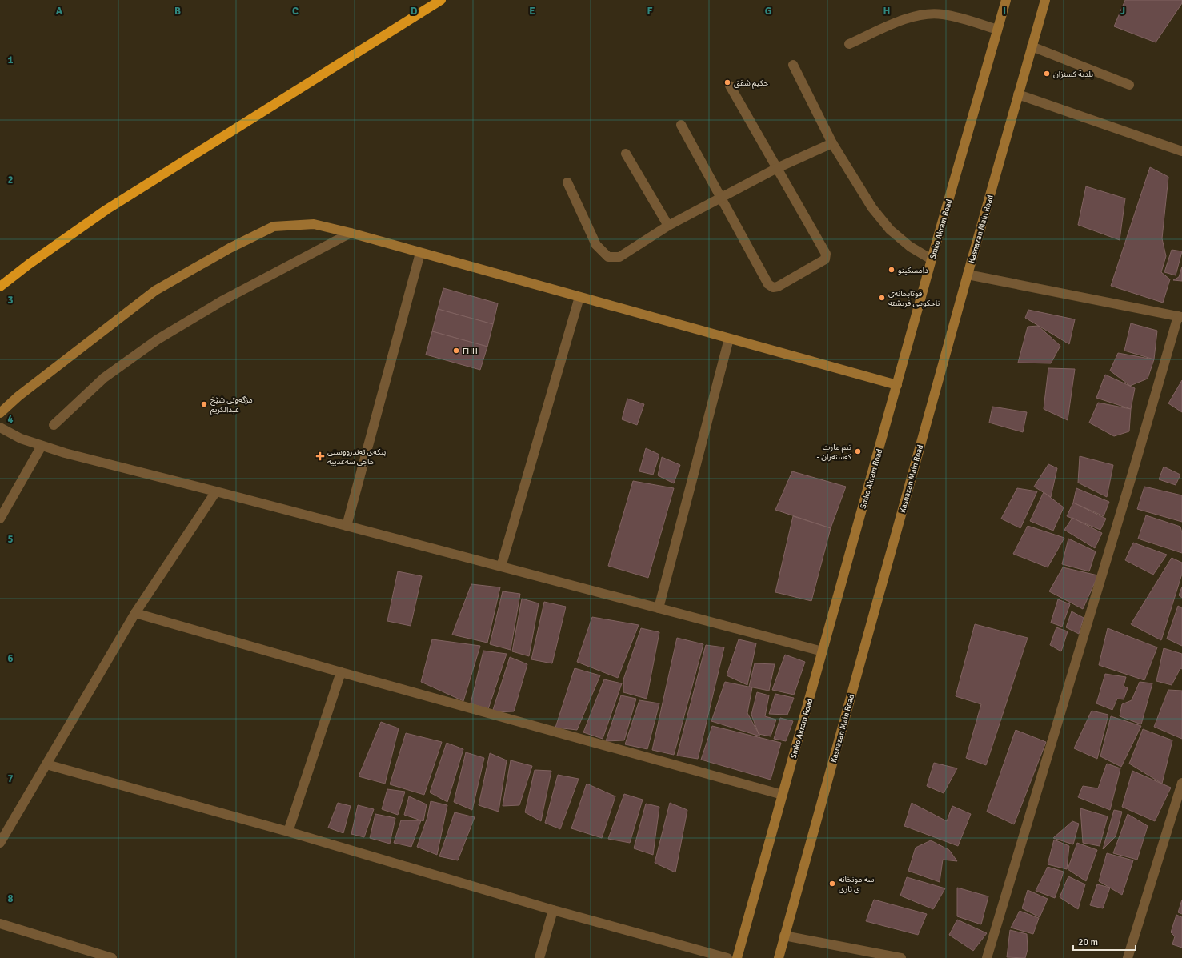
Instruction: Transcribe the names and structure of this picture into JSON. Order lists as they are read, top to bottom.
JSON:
{
  "streets": {
    "street": ["Smko Akram Road", "Kasnazan Main Road"]
  },
  "places": {
    "other": [
      "بلدية كسنزان",
      "حكيم شقق",
      "دامسكينو",
      "قوتابخانەی ناحکومی فریشتە",
      "FHH",
      "مزگەوتى شێخ عبدالکریم",
      "تیم مارت - کەسنەزان",
      "سه مونخانه ی ئاری"
    ],
    "health": ["بنکەی تەندرووستی حاجی سەعدییە"]
  },
  "scale_bar": "20 m",
  "grid": {
    "columns": [
      "A",
      "B",
      "C",
      "D",
      "E",
      "F",
      "G",
      "H",
      "I",
      "J"
    ],
    "rows": [
      "1",
      "2",
      "3",
      "4",
      "5",
      "6",
      "7",
      "8"
    ]
  }
}
